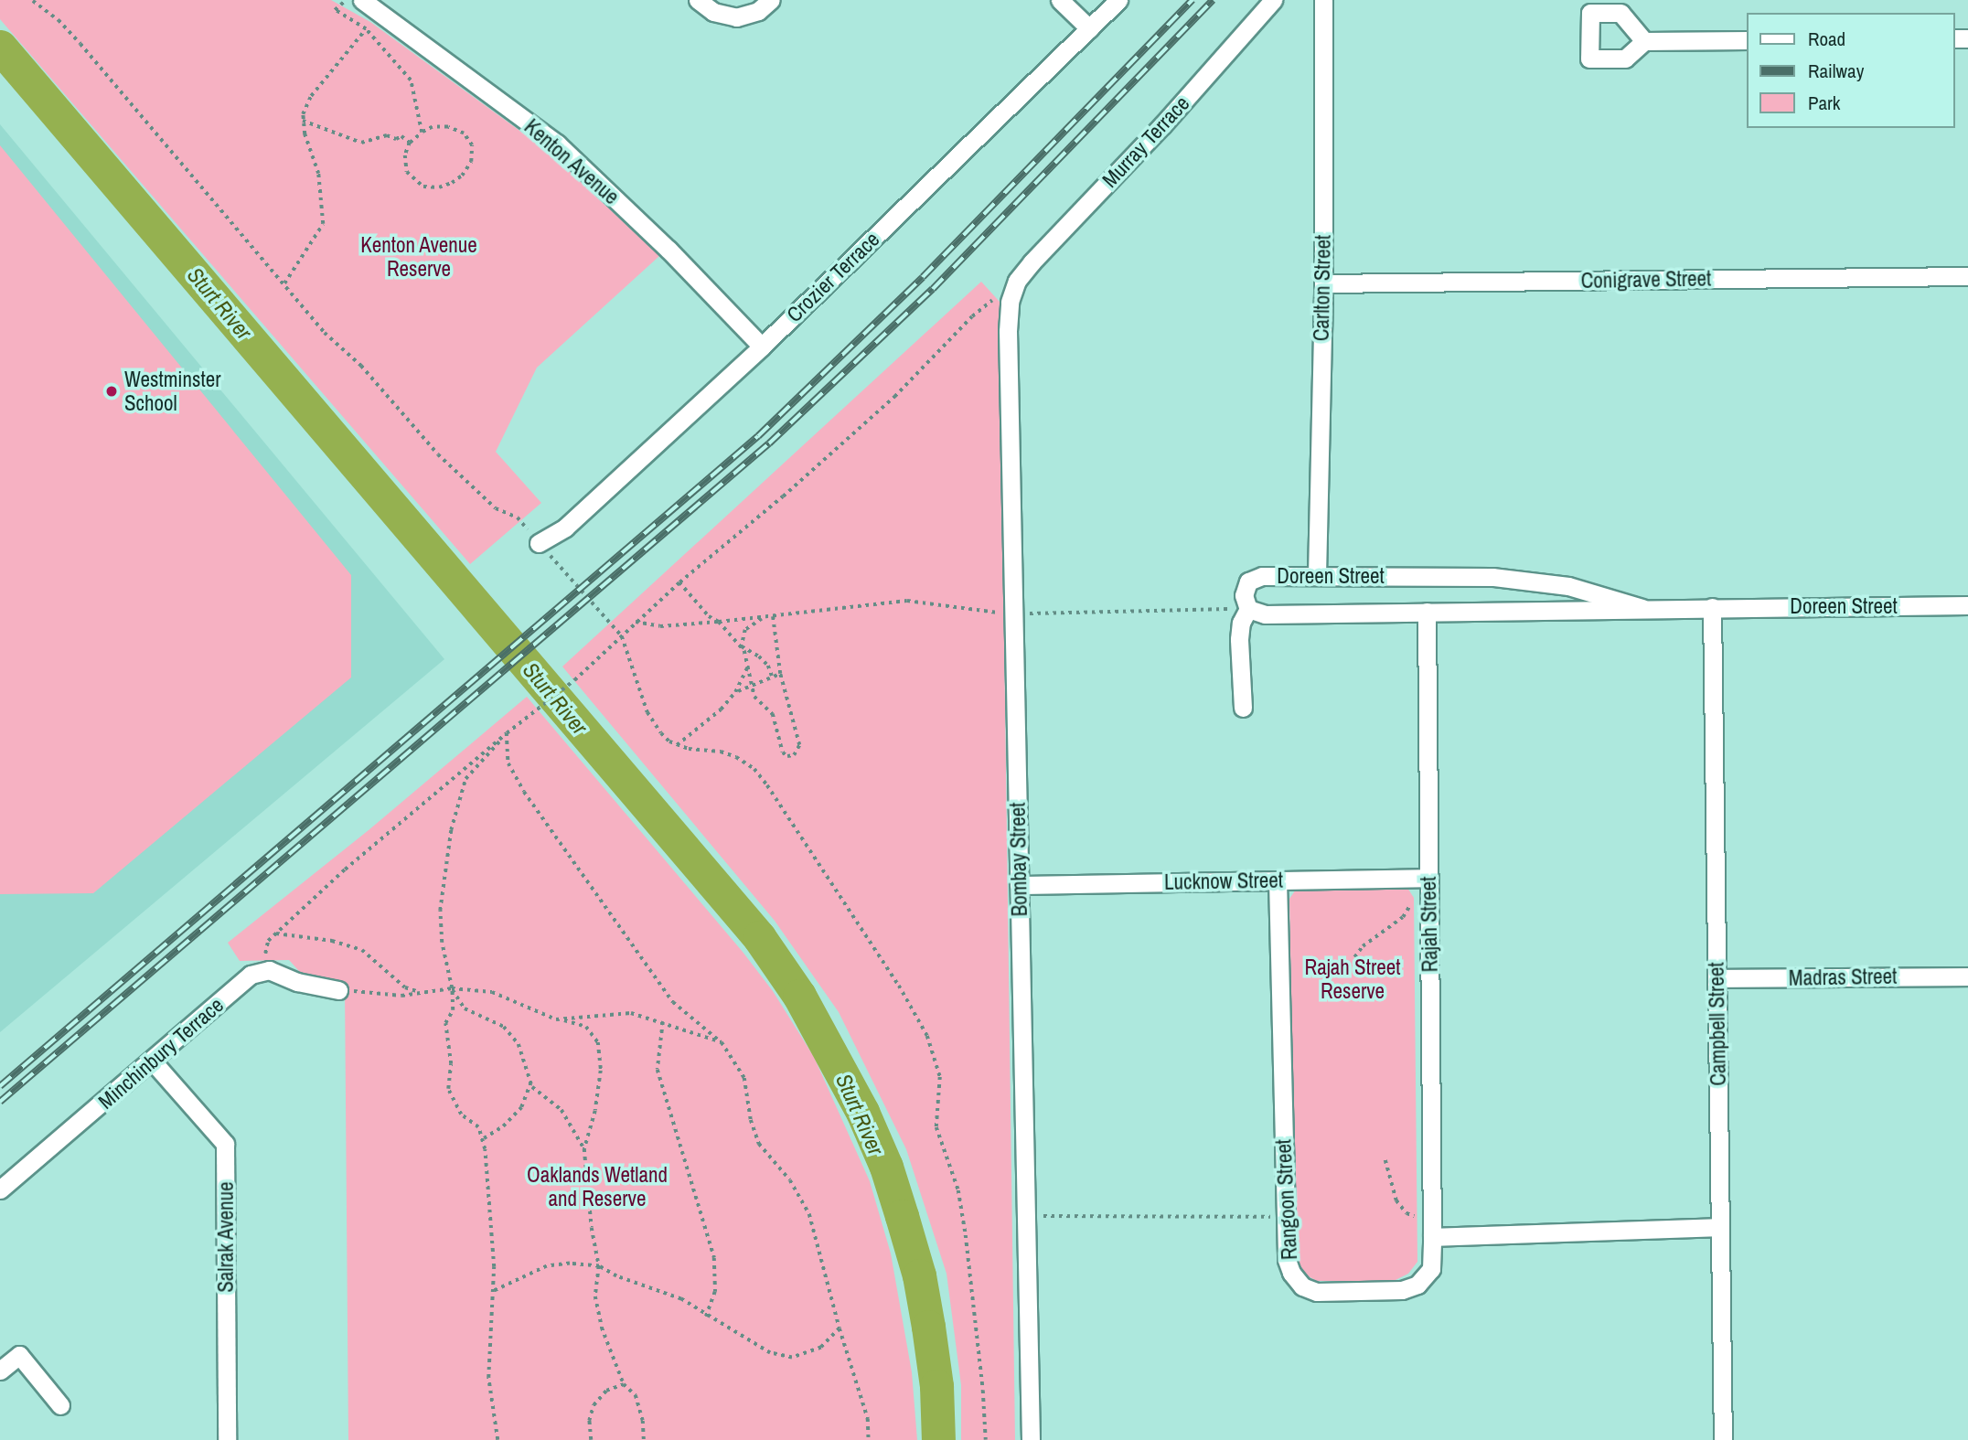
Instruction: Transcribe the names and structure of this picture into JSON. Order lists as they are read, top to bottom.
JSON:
{
  "streets": {
    "street": [
      "Murray Terrace",
      "Kenton Avenue",
      "Crozier Terrace",
      "Conigrave Street",
      "Carlton Street",
      "Doreen Street",
      "Bombay Street",
      "Lucknow Street",
      "Rajah Street",
      "Madras Street",
      "Campbell Street",
      "Minchinbury Terrace",
      "Rangoon Street",
      "Salrak Avenue"
    ]
  },
  "crossings": [
    ["Murray Terrace", "Bombay Street"],
    ["Kenton Avenue", "Crozier Terrace"],
    ["Conigrave Street", "Carlton Street"],
    ["Carlton Street", "Doreen Street"],
    ["Doreen Street", "Rajah Street"],
    ["Doreen Street", "Campbell Street"],
    ["Bombay Street", "Lucknow Street"],
    ["Lucknow Street", "Rajah Street"],
    ["Lucknow Street", "Rangoon Street"],
    ["Rajah Street", "Rangoon Street"],
    ["Madras Street", "Campbell Street"],
    ["Minchinbury Terrace", "Salrak Avenue"]
  ],
  "water": ["Sturt River"],
  "parks": ["Kenton Avenue Reserve", "Rajah Street Reserve", "Oaklands Wetland and Reserve"],
  "places": ["Westminster School"],
  "legend": ["Road", "Railway", "Park"]
}
